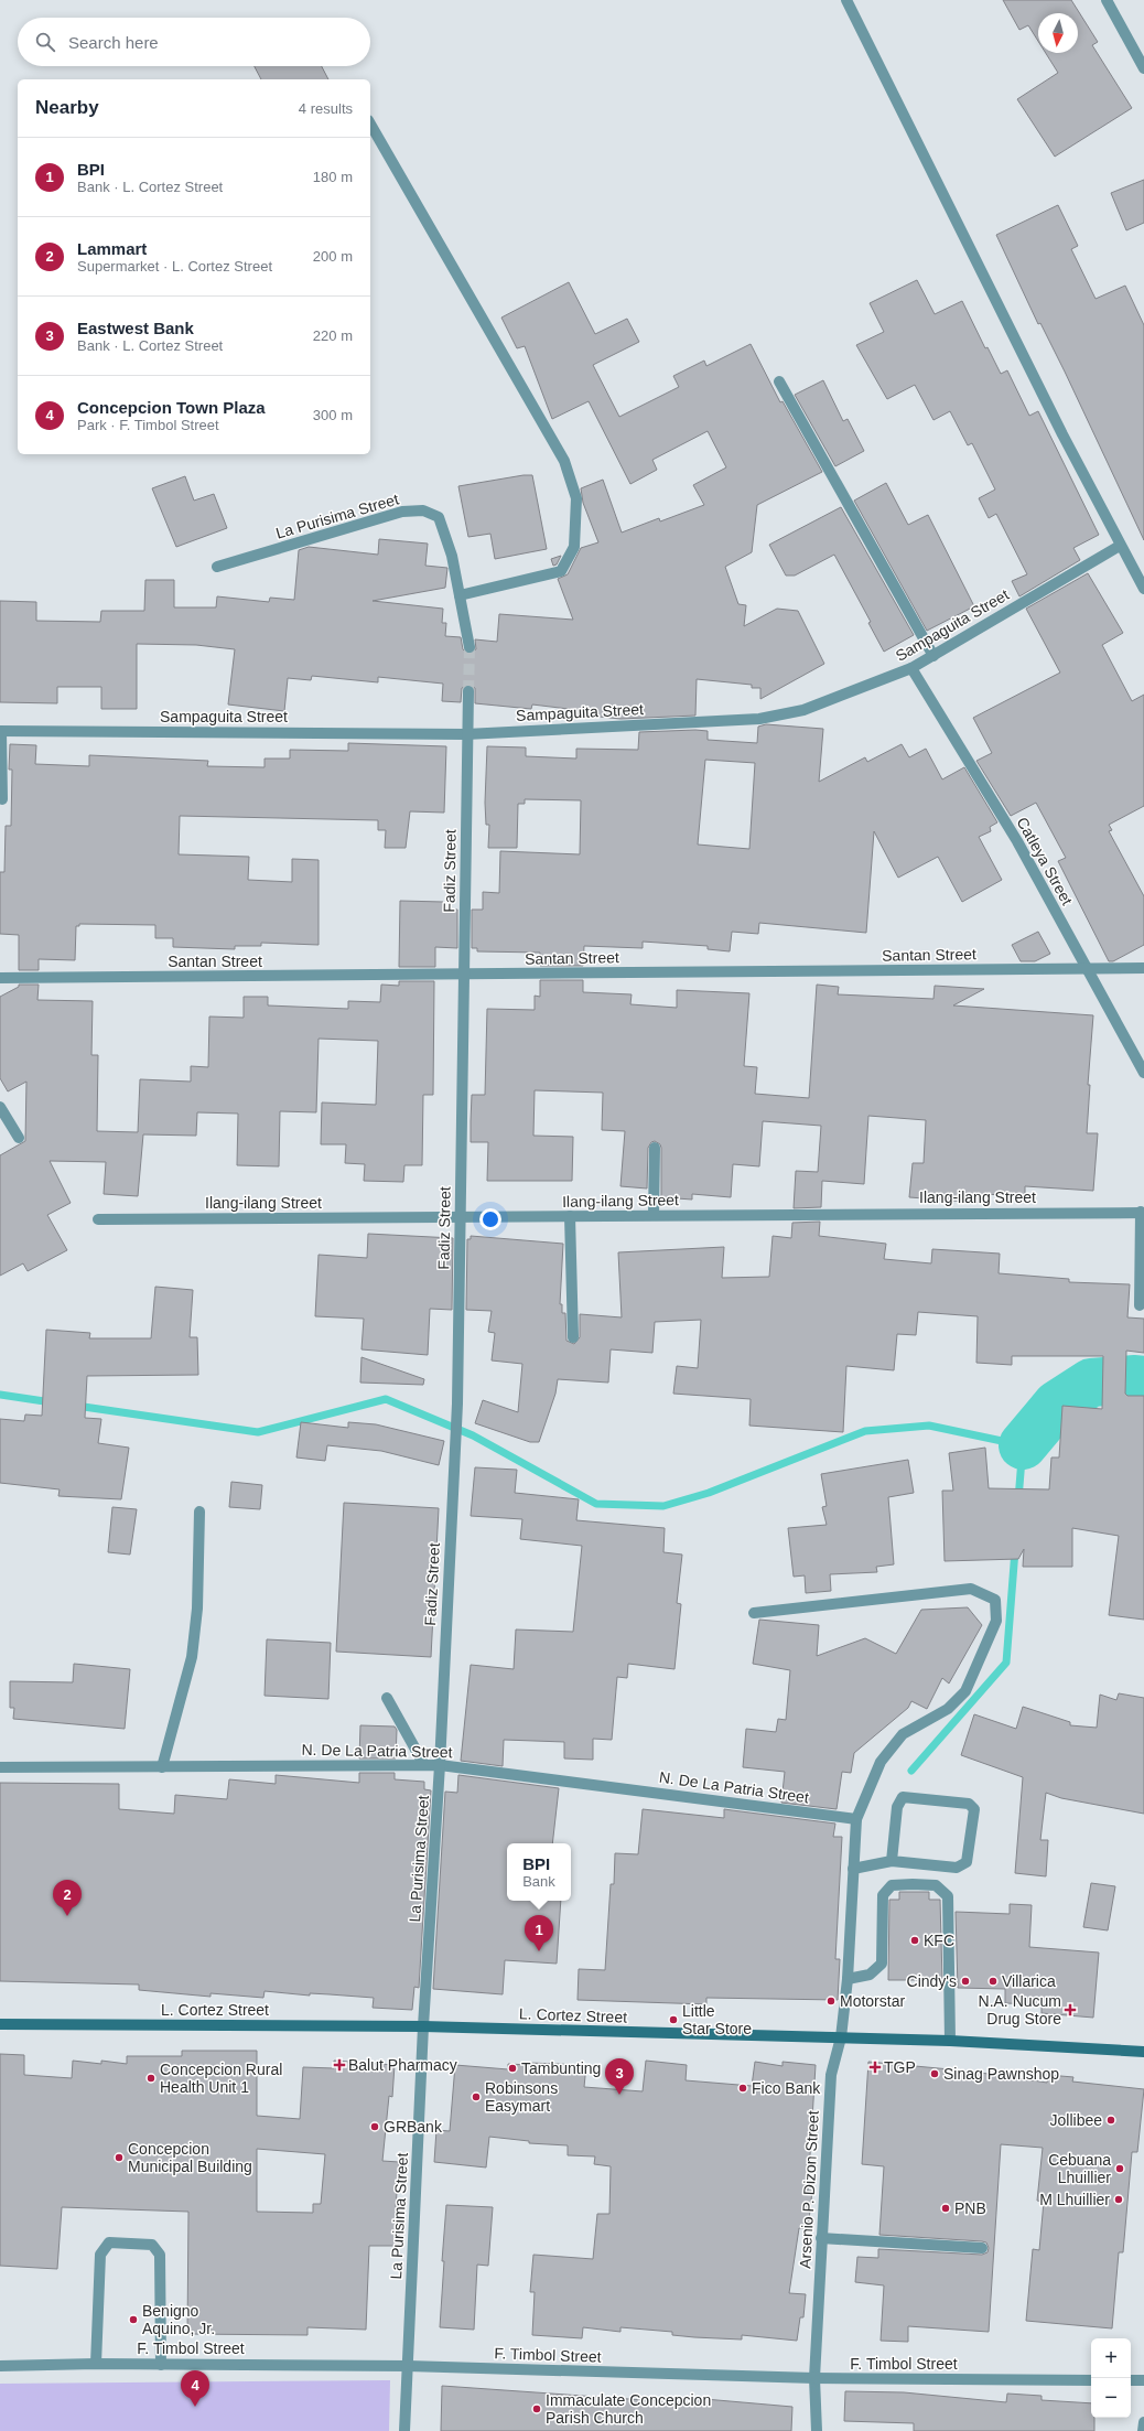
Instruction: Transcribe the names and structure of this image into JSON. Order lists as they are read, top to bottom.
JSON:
{
  "streets": {
    "street": [
      "La Purisima Street",
      "Sampaguita Street",
      "Catleya Street",
      "Fadiz Street",
      "Santan Street",
      "Ilang-ilang Street",
      "N. De La Patria Street",
      "L. Cortez Street",
      "Arsenio P. Dizon Street",
      "F. Timbol Street"
    ]
  },
  "crossings": [
    ["La Purisima Street", "Fadiz Street"],
    ["La Purisima Street", "N. De La Patria Street"],
    ["La Purisima Street", "L. Cortez Street"],
    ["La Purisima Street", "F. Timbol Street"],
    ["Sampaguita Street", "Catleya Street"],
    ["Sampaguita Street", "Fadiz Street"],
    ["Catleya Street", "Santan Street"],
    ["Fadiz Street", "Santan Street"],
    ["Fadiz Street", "Ilang-ilang Street"],
    ["Fadiz Street", "N. De La Patria Street"],
    ["N. De La Patria Street", "Arsenio P. Dizon Street"],
    ["L. Cortez Street", "Arsenio P. Dizon Street"],
    ["Arsenio P. Dizon Street", "F. Timbol Street"]
  ],
  "places": {
    "other": [
      "KFC",
      "Cindy's",
      "Villarica",
      "Motorstar",
      "Little Star Store",
      "Tambunting",
      "Sinag Pawnshop",
      "Concepcion Rural Health Unit 1",
      "Fico Bank",
      "Robinsons Easymart",
      "Jollibee",
      "GRBank",
      "Concepcion Municipal Building",
      "Cebuana Lhuillier",
      "M Lhuillier",
      "PNB",
      "Benigno Aquino, Jr.",
      "Immaculate Concepcion Parish Church"
    ],
    "health": ["N.A. Nucum Drug Store", "Balut Pharmacy", "TGP"]
  },
  "north": "bottom",
  "page": {
    "search": "Search here",
    "heading": ["Nearby", "4 results"],
    "list": [
      {
        "mark": "1",
        "name": "BPI",
        "note": "Bank · L. Cortez Street",
        "value": "180 m"
      },
      {
        "mark": "2",
        "name": "Lammart",
        "note": "Supermarket · L. Cortez Street",
        "value": "200 m"
      },
      {
        "mark": "3",
        "name": "Eastwest Bank",
        "note": "Bank · L. Cortez Street",
        "value": "220 m"
      },
      {
        "mark": "4",
        "name": "Concepcion Town Plaza",
        "note": "Park · F. Timbol Street",
        "value": "300 m"
      }
    ],
    "popup": ["BPI", "Bank"],
    "pins": [
      "2",
      "1",
      "3",
      "4"
    ],
    "map_buttons": ["+", "−"]
  }
}
